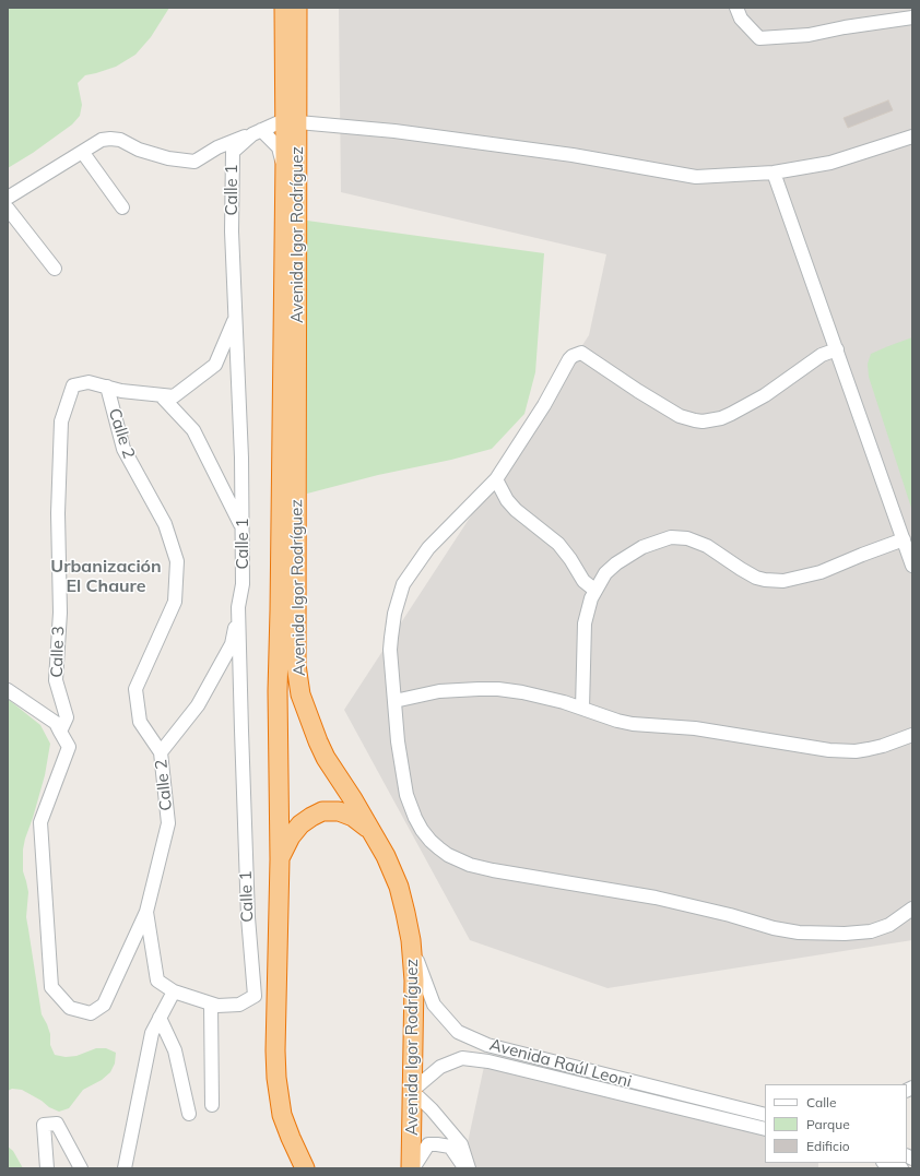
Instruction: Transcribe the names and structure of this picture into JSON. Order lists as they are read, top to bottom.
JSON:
{
  "streets": {
    "highway": ["Avenida Igor Rodríguez"],
    "street": [
      "Calle 1",
      "Calle 2",
      "Calle 3",
      "Avenida Raúl Leoni"
    ]
  },
  "crossings": [
    ["Calle 1", "Avenida Igor Rodríguez"],
    ["Avenida Igor Rodríguez", "Avenida Raúl Leoni"],
    ["Calle 2", "Calle 3"]
  ],
  "districts": ["Urbanización El Chaure"],
  "legend": ["Calle", "Parque", "Edificio"]
}
